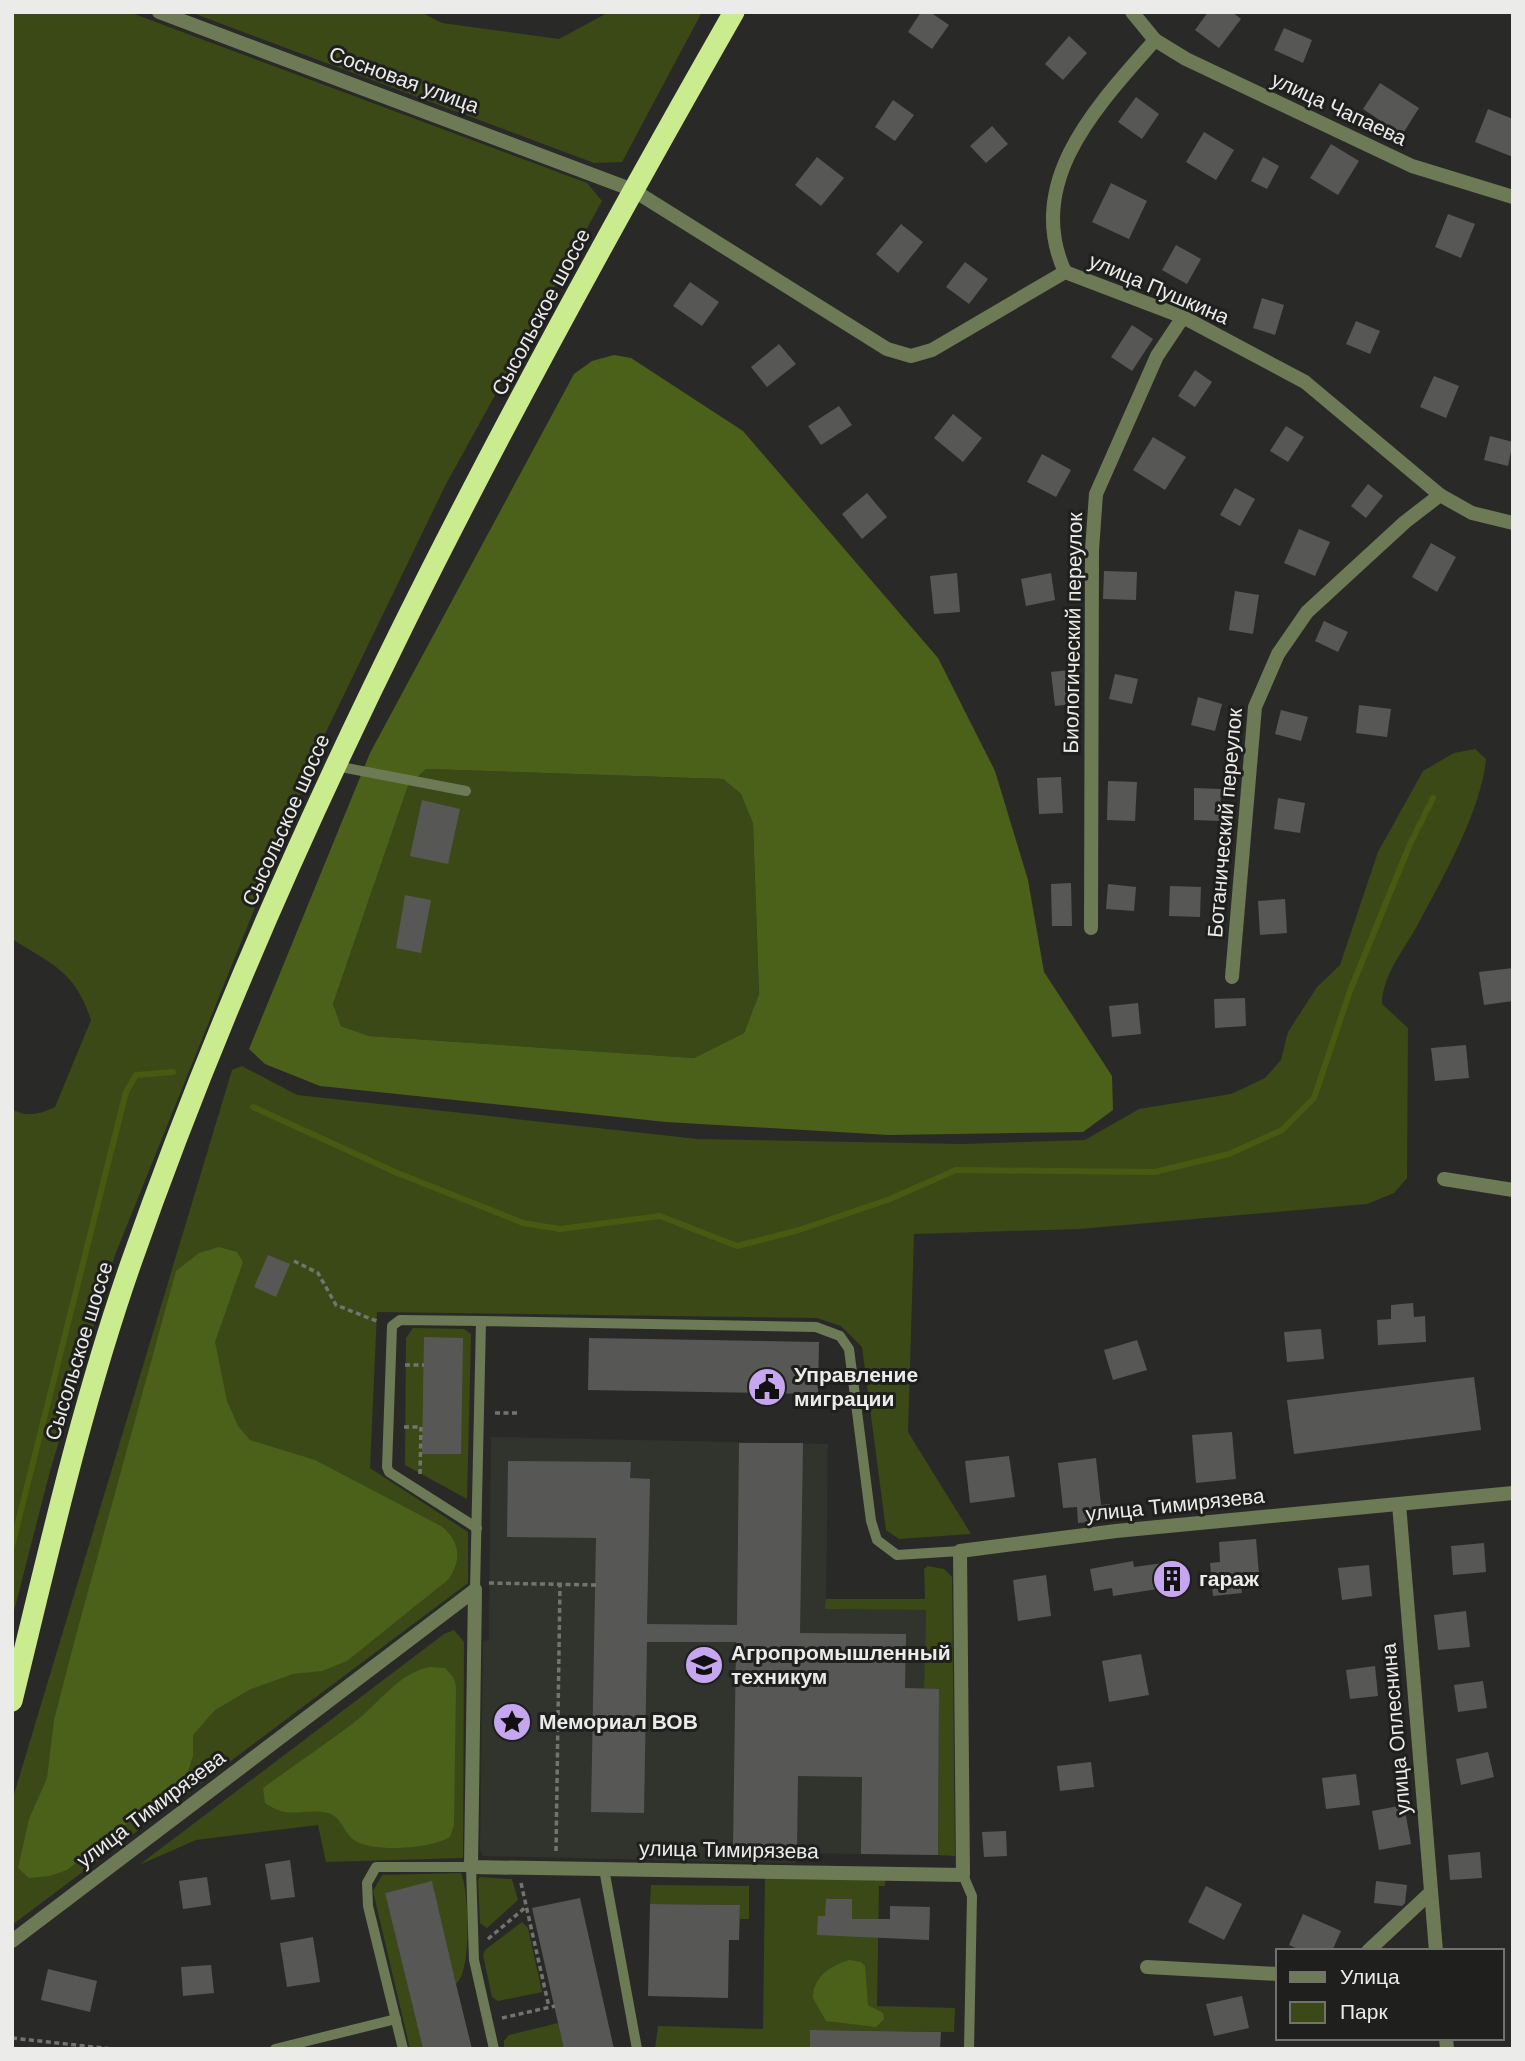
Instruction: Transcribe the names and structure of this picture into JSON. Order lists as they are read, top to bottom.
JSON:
{
  "streets": {
    "highway": ["Сысольское шоссе"],
    "street": [
      "Сосновая улица",
      "улица Чапаева",
      "улица Пушкина",
      "Биологический переулок",
      "Ботанический переулок",
      "улица Тимирязева",
      "улица Оплеснина"
    ]
  },
  "crossings": [
    ["Сосновая улица", "улица Пушкина"],
    ["Сосновая улица", "Сысольское шоссе"],
    ["улица Пушкина", "Сысольское шоссе"],
    ["улица Пушкина", "Биологический переулок"],
    ["улица Пушкина", "Ботанический переулок"],
    ["улица Тимирязева", "улица Оплеснина"]
  ],
  "places": {
    "public building": ["Управление миграции"],
    "building": ["гараж"],
    "school or university": ["Агропромышленный техникум"],
    "place": ["Мемориал ВОВ"]
  },
  "legend": ["Улица", "Парк"]
}
